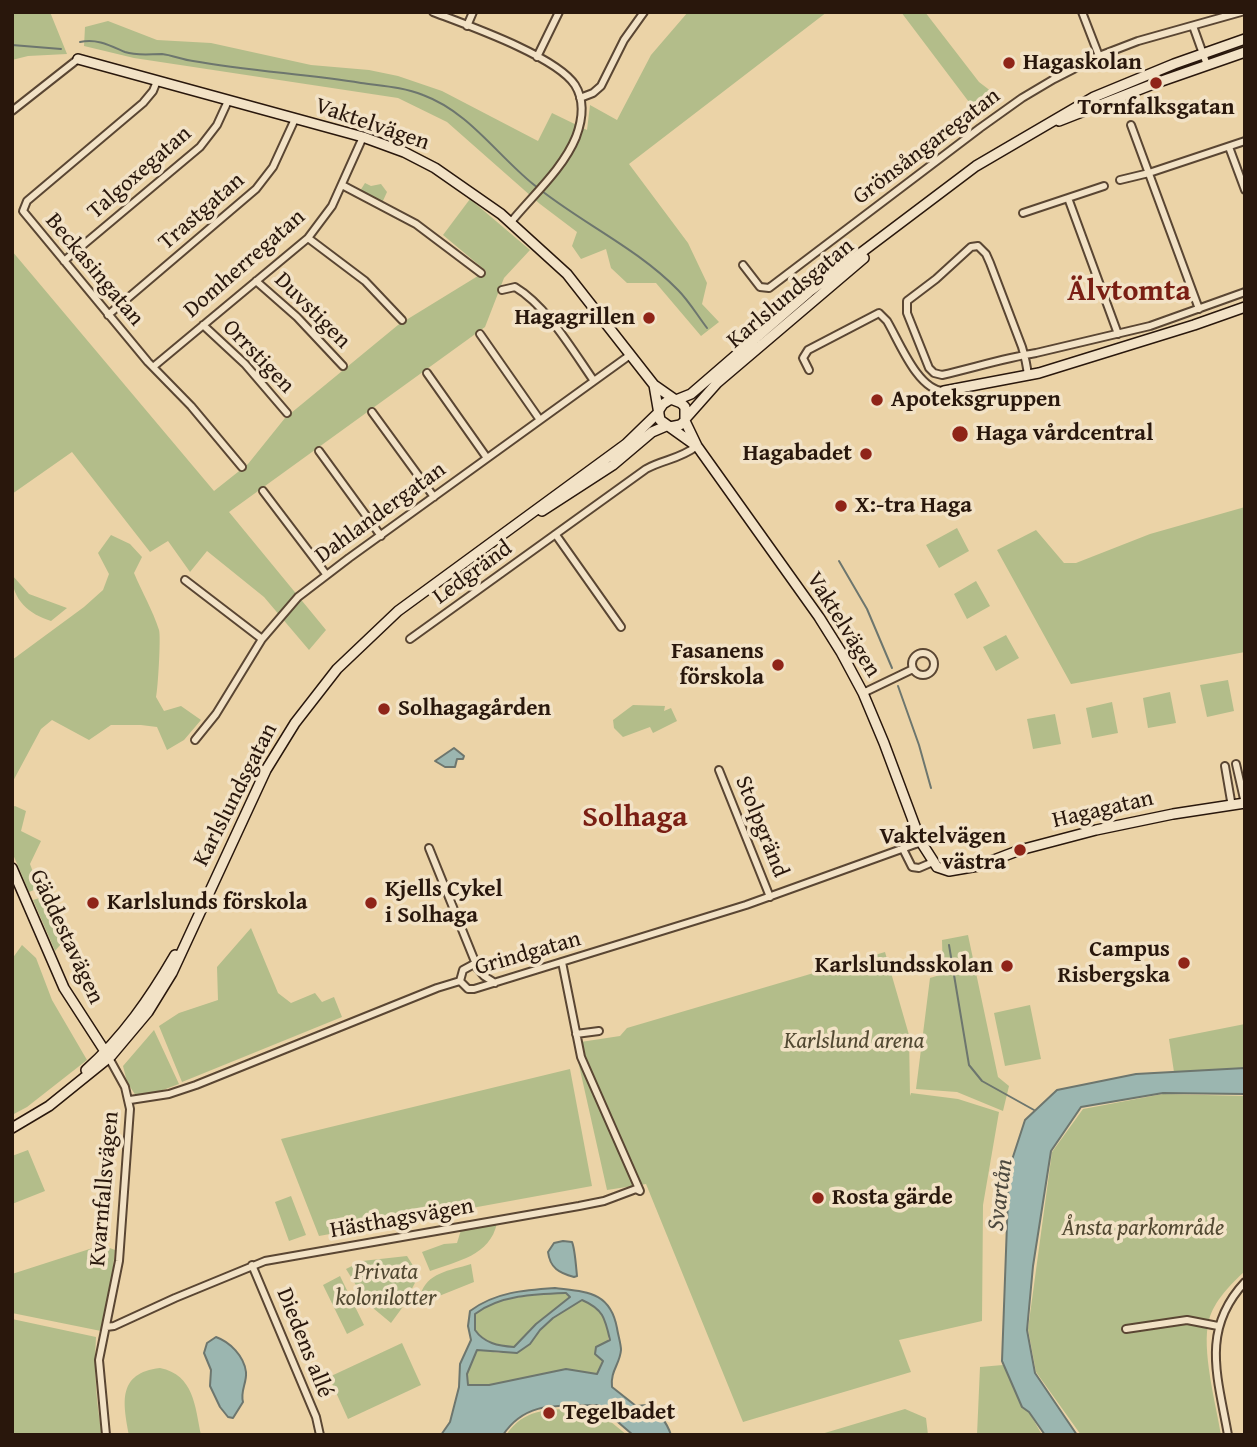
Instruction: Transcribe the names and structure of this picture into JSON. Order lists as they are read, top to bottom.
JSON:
{
  "streets": {
    "main road": [
      "Vaktelvägen",
      "Karlslundsgatan",
      "Hagagatan",
      "Gäddestavägen"
    ],
    "street": [
      "Grönsångaregatan",
      "Talgoxegatan",
      "Trastgatan",
      "Domherregatan",
      "Beckasingatan",
      "Duvstigen",
      "Orrstigen",
      "Dahlandergatan",
      "Ledgränd",
      "Stolpgränd",
      "Grindgatan",
      "Kvarnfallsvägen",
      "Hästhagsvägen",
      "Diedens allé"
    ]
  },
  "crossings": [
    ["Vaktelvägen", "Talgoxegatan"],
    ["Vaktelvägen", "Trastgatan"],
    ["Vaktelvägen", "Domherregatan"],
    ["Vaktelvägen", "Beckasingatan"],
    ["Vaktelvägen", "Karlslundsgatan"],
    ["Vaktelvägen", "Dahlandergatan"],
    ["Vaktelvägen", "Ledgränd"],
    ["Vaktelvägen", "Grindgatan"],
    ["Talgoxegatan", "Beckasingatan"],
    ["Trastgatan", "Beckasingatan"],
    ["Domherregatan", "Beckasingatan"],
    ["Domherregatan", "Duvstigen"],
    ["Domherregatan", "Orrstigen"],
    ["Karlslundsgatan", "Gäddestavägen"],
    ["Karlslundsgatan", "Kvarnfallsvägen"],
    ["Stolpgränd", "Grindgatan"],
    ["Gäddestavägen", "Kvarnfallsvägen"],
    ["Grindgatan", "Kvarnfallsvägen"],
    ["Kvarnfallsvägen", "Hästhagsvägen"],
    ["Hästhagsvägen", "Diedens allé"]
  ],
  "districts": ["Älvtomta", "Solhaga"],
  "water": ["Svartån"],
  "parks": ["Karlslund arena", "Ånsta parkområde", "Privata kolonilotter"],
  "places": [
    "Hagaskolan",
    "Tornfalksgatan",
    "Hagagrillen",
    "Apoteksgruppen",
    "Haga vårdcentral",
    "Hagabadet",
    "X:-tra Haga",
    "Fasanens förskola",
    "Solhagagården",
    "Vaktelvägen västra",
    "Karlslunds förskola",
    "Kjells Cykel i Solhaga",
    "Campus Risbergska",
    "Karlslundsskolan",
    "Rosta gärde",
    "Tegelbadet"
  ]
}
